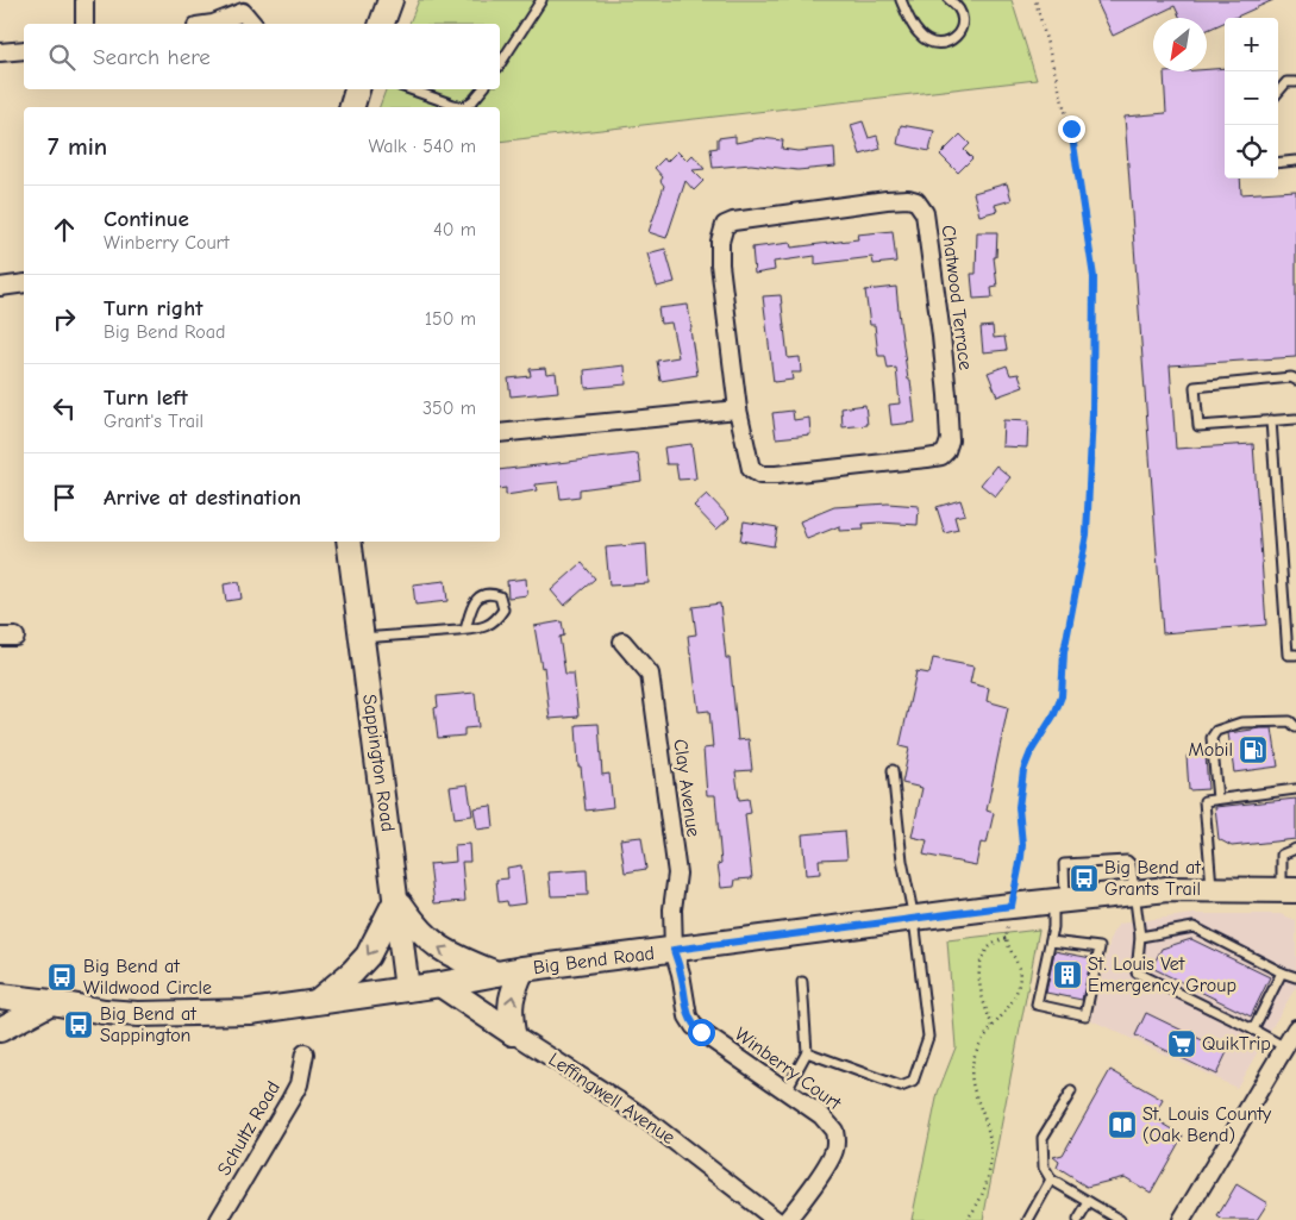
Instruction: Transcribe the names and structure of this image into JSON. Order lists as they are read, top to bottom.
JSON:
{
  "streets": {
    "main road": ["Sappington Road", "Big Bend Road", "Leffingwell Avenue"],
    "street": [
      "Chatwood Terrace",
      "Clay Avenue",
      "Winberry Court",
      "Schultz Road"
    ]
  },
  "crossings": [
    ["Sappington Road", "Big Bend Road"],
    ["Clay Avenue", "Big Bend Road"],
    ["Clay Avenue", "Winberry Court"],
    ["Big Bend Road", "Winberry Court"],
    ["Big Bend Road", "Leffingwell Avenue"]
  ],
  "places": {
    "fuel station": ["Mobil"],
    "bus stop": ["Big Bend at Grants Trail", "Big Bend at Wildwood Circle", "Big Bend at Sappington"],
    "building": ["St. Louis Vet Emergency Group"],
    "supermarket": ["QuikTrip"],
    "library": ["St. Louis County (Oak Bend)"]
  },
  "north": "bottom left",
  "page": {
    "map_buttons": ["+", "−"],
    "search": "Search here",
    "heading": ["7 min", "Walk · 540 m"],
    "list": [
      ["Continue", "Winberry Court", "40 m"],
      ["Turn right", "Big Bend Road", "150 m"],
      ["Turn left", "Grant's Trail", "350 m"],
      "Arrive at destination"
    ]
  }
}
